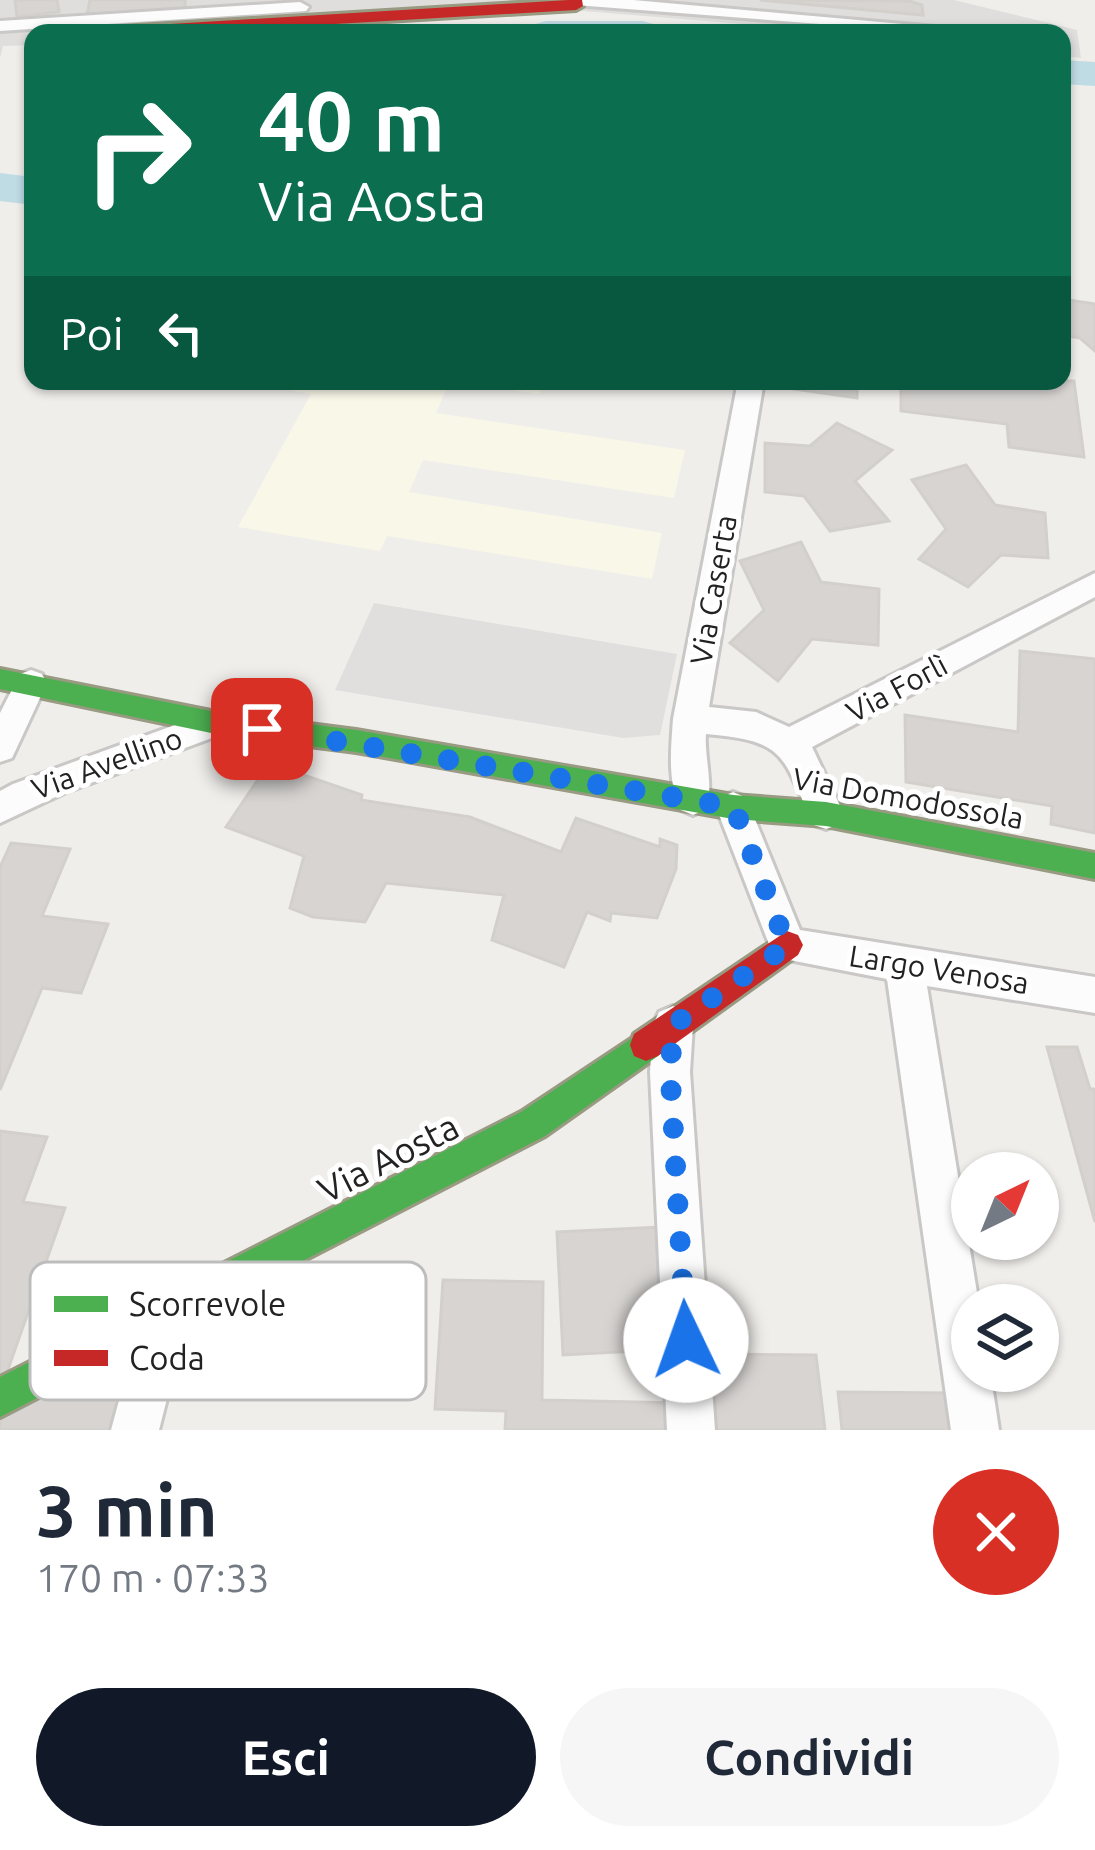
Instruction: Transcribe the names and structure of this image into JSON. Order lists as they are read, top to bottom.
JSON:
{
  "streets": {
    "street": [
      "Via Caserta",
      "Via Forlì",
      "Via Avellino",
      "Via Domodossola",
      "Largo Venosa",
      "Via Aosta"
    ]
  },
  "crossings": [
    ["Via Caserta", "Via Domodossola"],
    ["Via Avellino", "Via Domodossola"],
    ["Largo Venosa", "Via Aosta"]
  ],
  "legend": ["Scorrevole", "Coda"],
  "north": "top right",
  "page": {
    "turn": ["40 m", "Via Aosta"],
    "then": "Poi",
    "heading": ["3 min", "170 m · 07:33"],
    "buttons": ["Esci", "Condividi"]
  }
}
